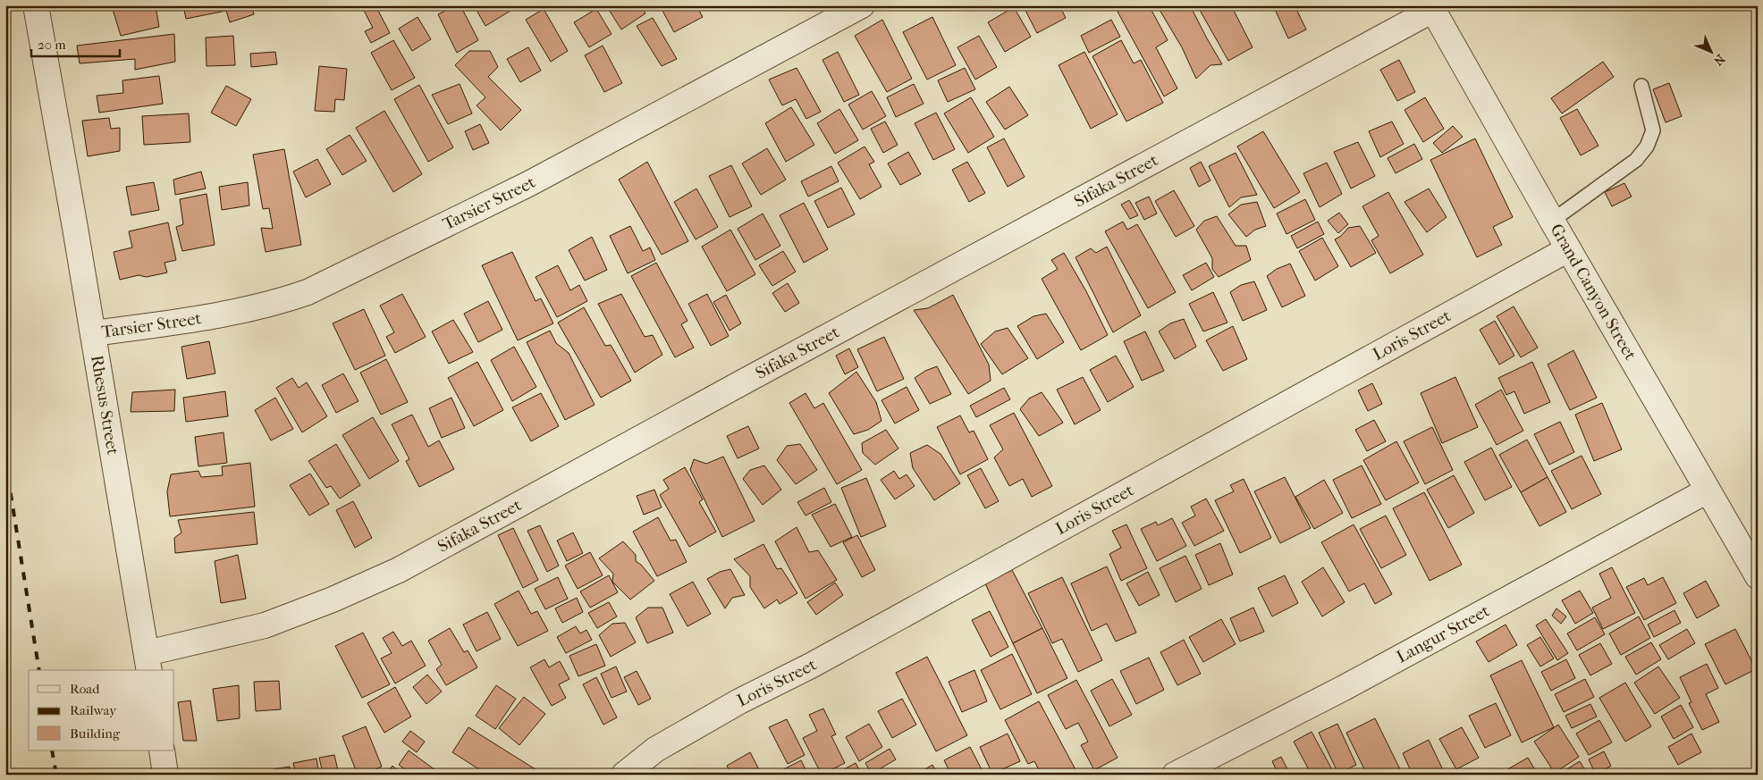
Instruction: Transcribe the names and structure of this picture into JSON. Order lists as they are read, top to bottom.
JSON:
{
  "streets": {
    "street": [
      "Sifaka Street",
      "Tarsier Street",
      "Grand Canyon Street",
      "Loris Street",
      "Rhesus Street",
      "Langur Street"
    ]
  },
  "crossings": [
    ["Sifaka Street", "Grand Canyon Street"],
    ["Sifaka Street", "Rhesus Street"],
    ["Tarsier Street", "Rhesus Street"],
    ["Grand Canyon Street", "Loris Street"],
    ["Grand Canyon Street", "Langur Street"]
  ],
  "legend": ["Road", "Railway", "Building"],
  "scale_bar": "20 m",
  "north": "bottom right"
}
